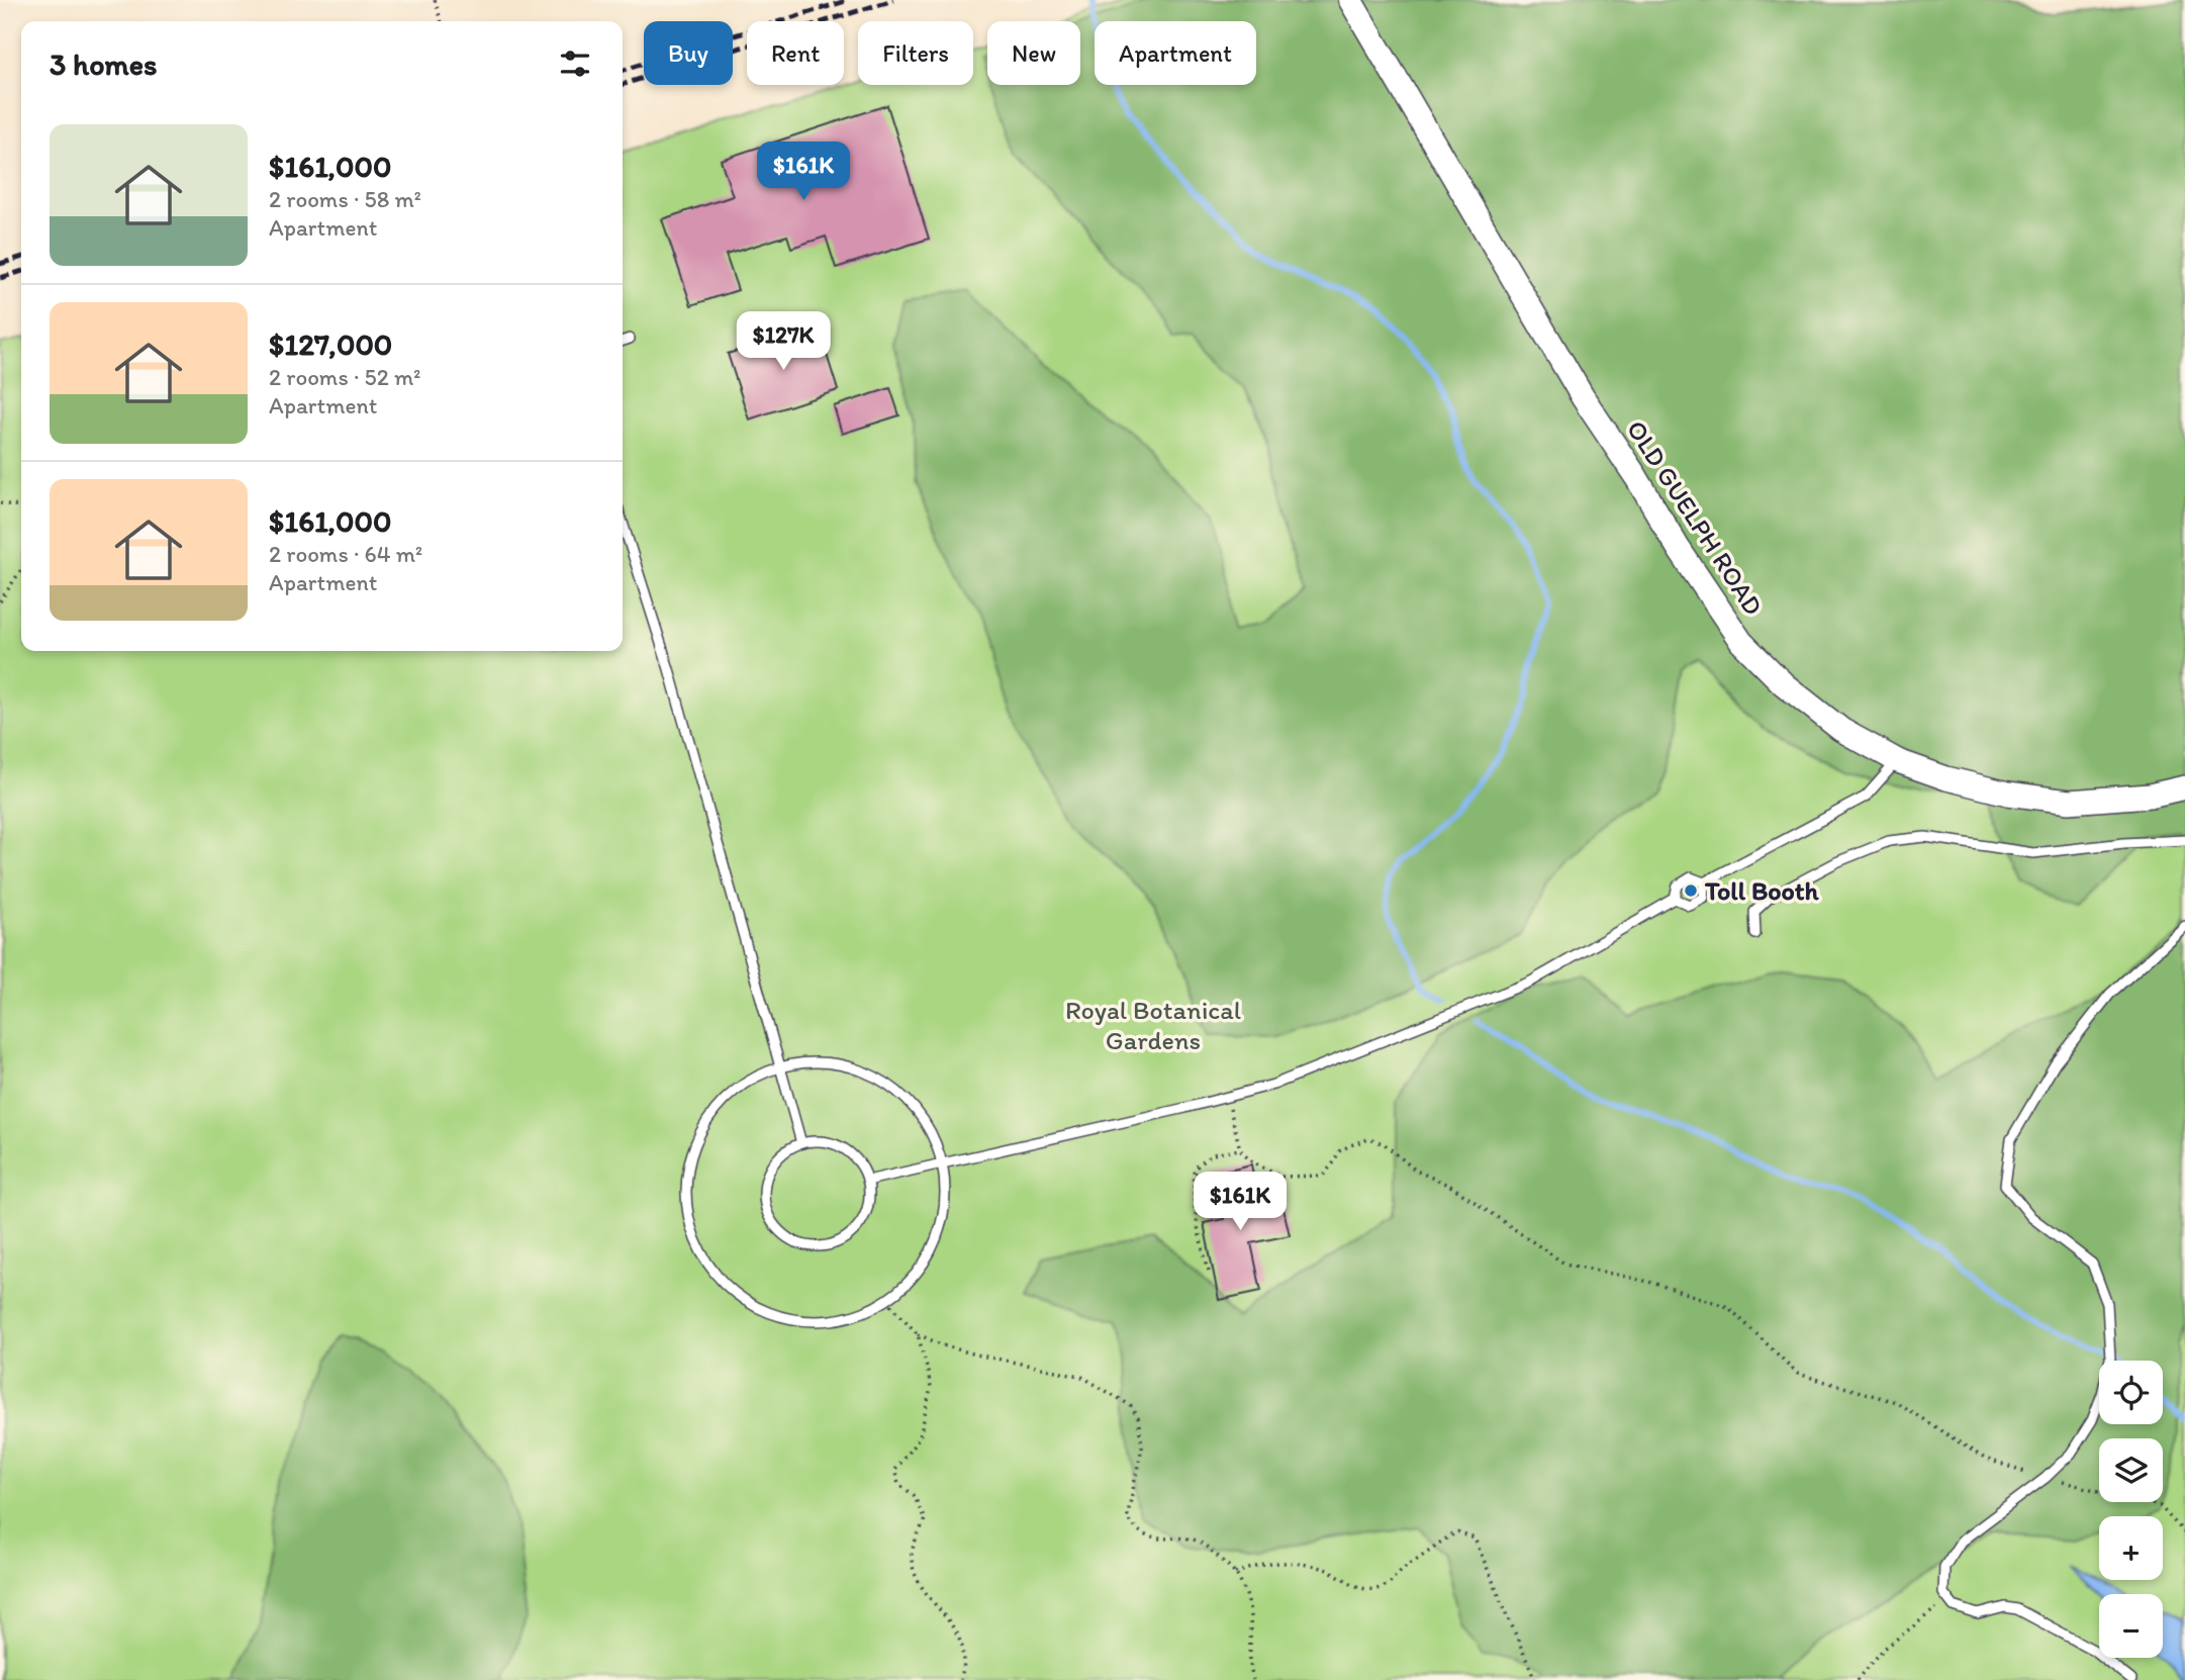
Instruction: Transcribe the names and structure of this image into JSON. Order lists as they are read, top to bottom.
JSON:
{
  "streets": {
    "street": ["OLD GUELPH ROAD"]
  },
  "parks": ["Royal Botanical Gardens"],
  "places": ["Toll Booth"],
  "page": {
    "chip": [
      "Buy",
      "Rent",
      "Filters",
      "New",
      "Apartment"
    ],
    "heading": "3 homes",
    "list": [
      {
        "name": "$161,000",
        "note": "2 rooms · 58 m² · Apartment"
      },
      {
        "name": "$127,000",
        "note": "2 rooms · 52 m² · Apartment"
      },
      {
        "name": "$161,000",
        "note": "2 rooms · 64 m² · Apartment"
      }
    ],
    "price": ["$161K", "$127K", "$161K"],
    "map_buttons": ["+", "−"]
  }
}
